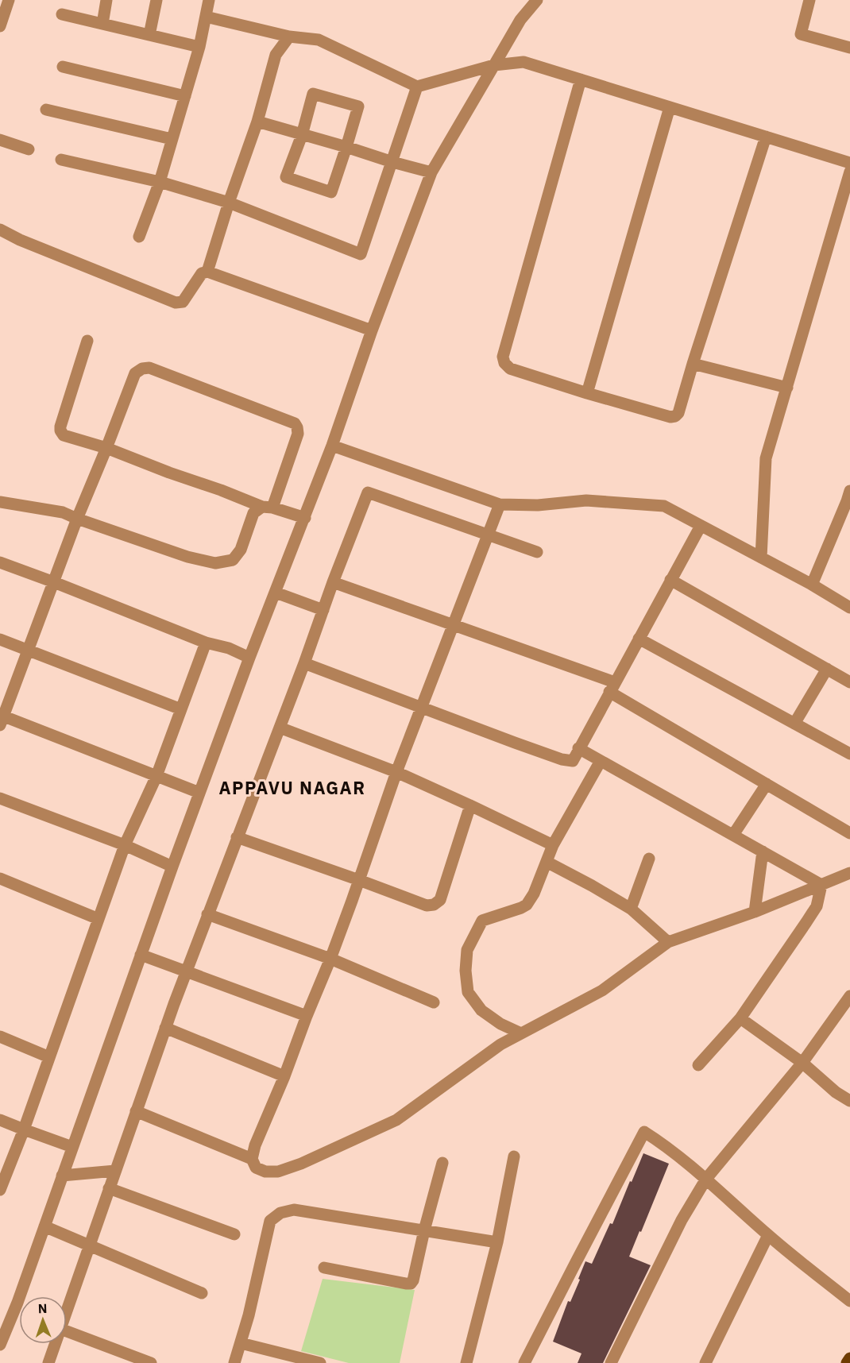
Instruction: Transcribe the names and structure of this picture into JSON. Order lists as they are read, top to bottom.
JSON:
{
  "districts": ["APPAVU NAGAR"],
  "north": "top"
}
